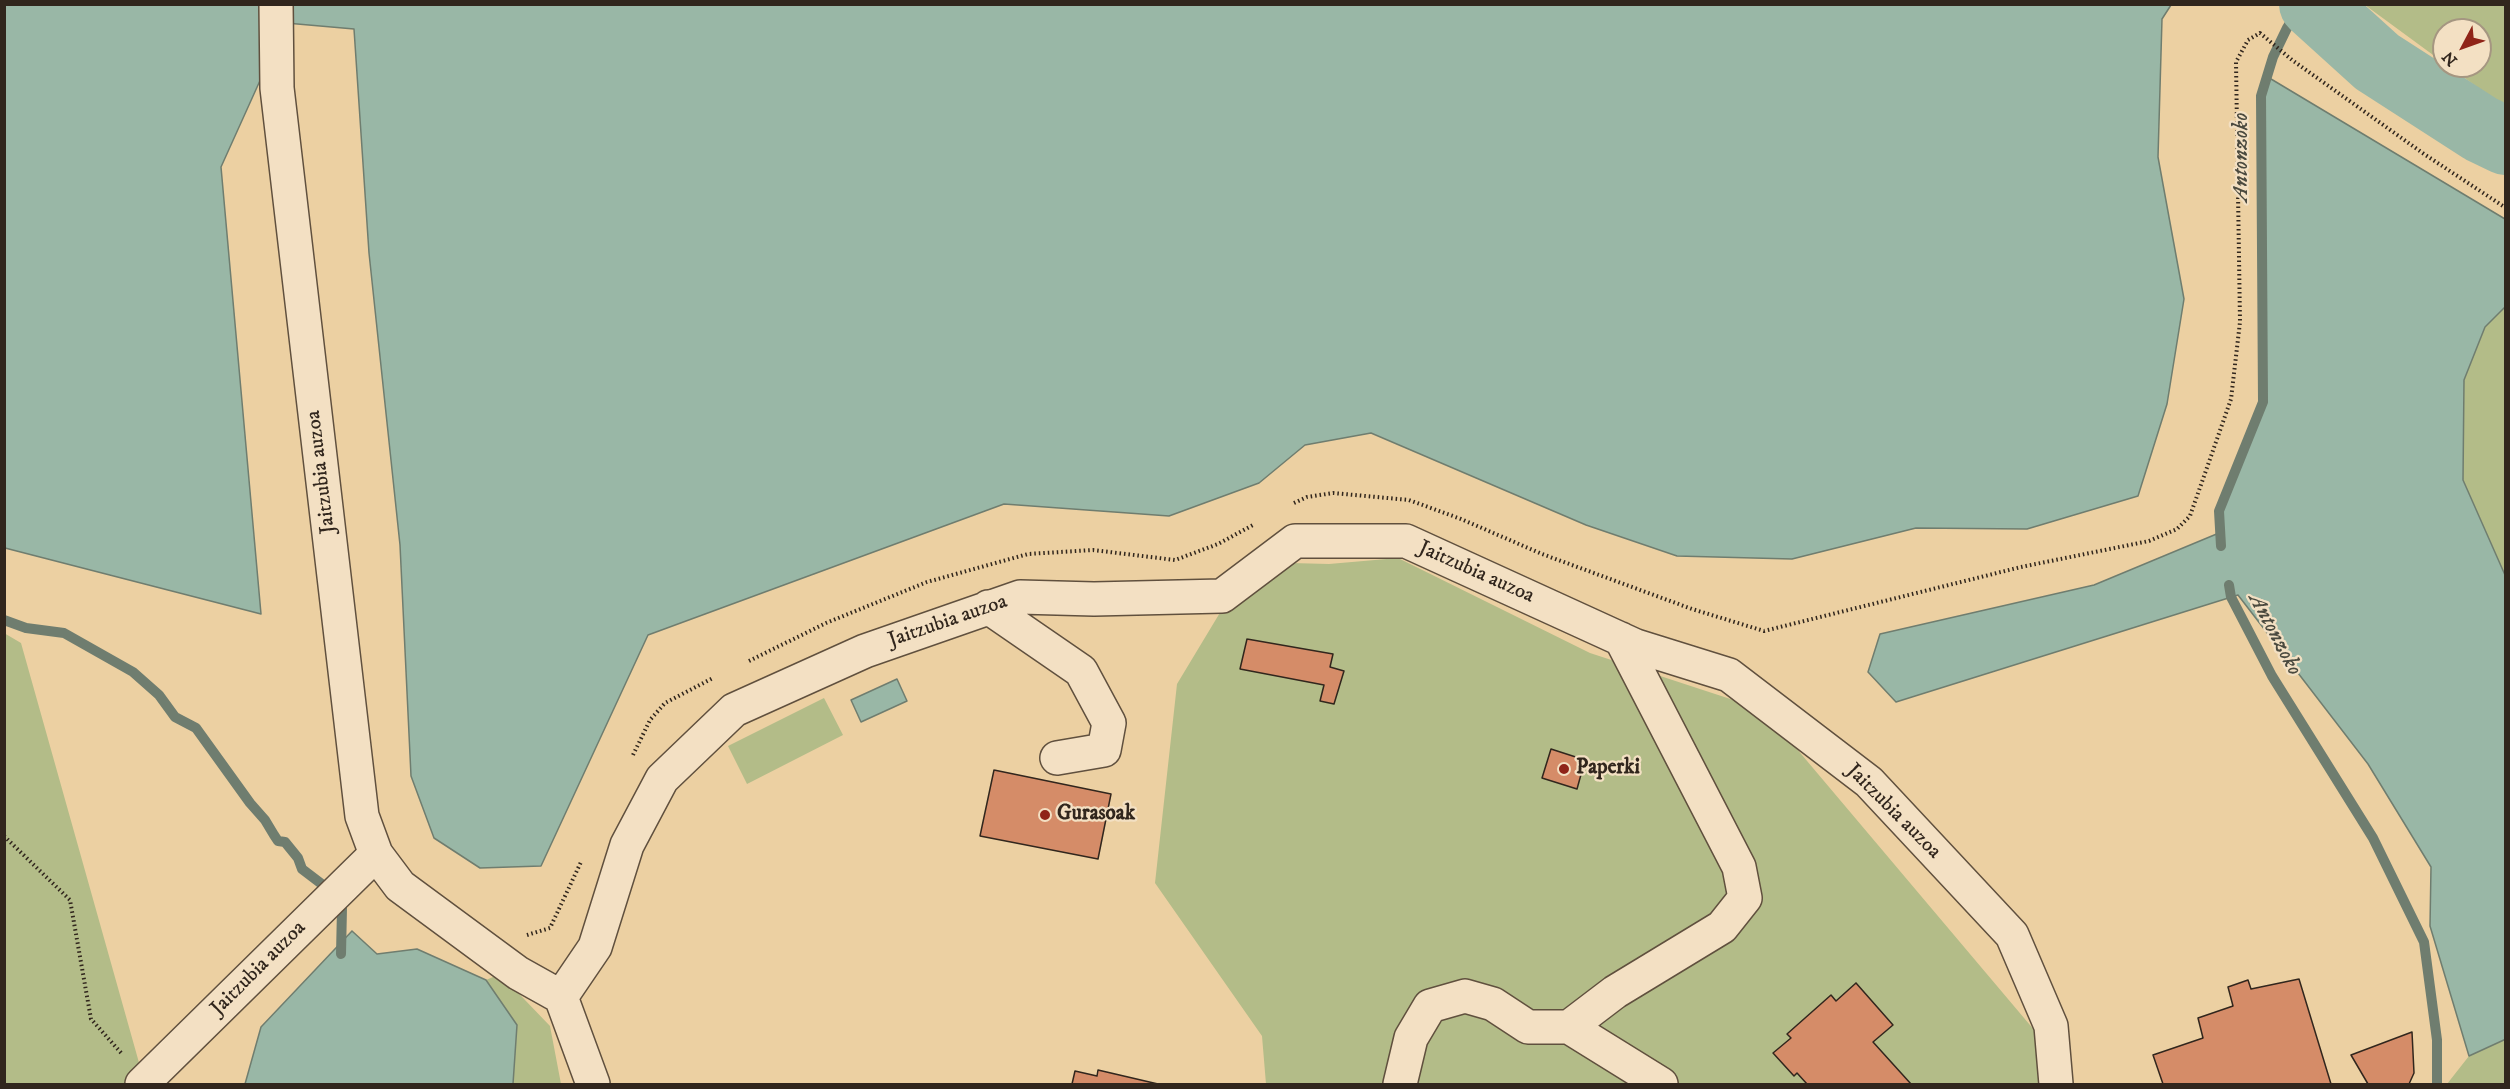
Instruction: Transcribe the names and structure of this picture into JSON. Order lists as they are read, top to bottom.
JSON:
{
  "streets": {
    "street": ["Jaitzubia auzoa"]
  },
  "water": ["Antonzoko"],
  "places": ["Paperki", "Gurasoak"],
  "north": "bottom left"
}
